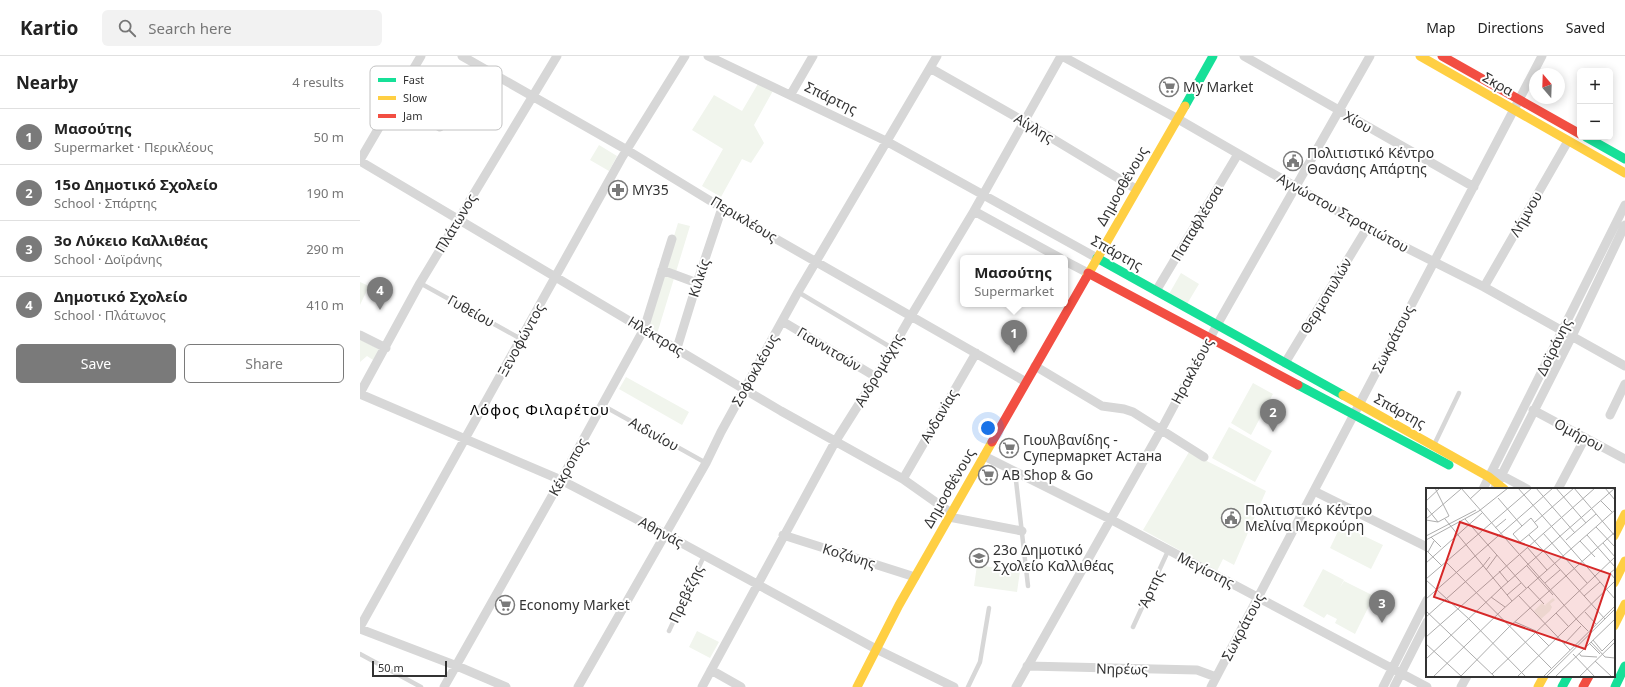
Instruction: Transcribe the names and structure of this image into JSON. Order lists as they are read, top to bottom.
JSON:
{
  "streets": {
    "main road": ["Σκρα", "Σπάρτης", "Δημοσθένους"],
    "street": [
      "Χίου",
      "Αίγλης",
      "Αγνώστου Στρατιώτου",
      "Λήμνου",
      "Περικλέους",
      "Πλάτωνος",
      "Παπαφλέσσα",
      "Κιλκίς",
      "Θερμοπυλών",
      "Ηλέκτρας",
      "Σωκράτους",
      "Ξενοφώντος",
      "Δοϊράνης",
      "Γιαννιτσών",
      "Σοφοκλέους",
      "Ανδρομάχης",
      "Ηρακλέους",
      "Ανδανiας",
      "Ομήρου",
      "Κέκροπος",
      "Αθηνάς",
      "Κοζάνης",
      "Μεγίστης",
      "Νηρέως"
    ],
    "lane": [
      "Γυθείου",
      "Αιδινίου",
      "Άρτης",
      "Πρεβέζης"
    ]
  },
  "crossings": [
    ["Σκρα", "Λήμνου"],
    ["Σκρα", "Σωκράτους"],
    ["Σπάρτης", "Δημοσθένους"],
    ["Σπάρτης", "Παπαφλέσσα"],
    ["Σπάρτης", "Θερμοπυλών"],
    ["Σπάρτης", "Σωκράτους"],
    ["Σπάρτης", "Δοϊράνης"],
    ["Σπάρτης", "Σοφοκλέους"],
    ["Σπάρτης", "Ανδρομάχης"],
    ["Σπάρτης", "Ηρακλέους"],
    ["Χίου", "Σωκράτους"],
    ["Χίου", "Ηρακλέους"],
    ["Αίγλης", "Δημοσθένους"],
    ["Αίγλης", "Σοφοκλέους"],
    ["Αίγλης", "Ανδρομάχης"],
    ["Δημοσθένους", "Αγνώστου Στρατιώτου"],
    ["Δημοσθένους", "Περικλέους"],
    ["Δημοσθένους", "Ηλέκτρας"],
    ["Δημοσθένους", "Αθηνάς"],
    ["Δημοσθένους", "Κοζάνης"],
    ["Δημοσθένους", "Μεγίστης"],
    ["Αγνώστου Στρατιώτου", "Λήμνου"],
    ["Αγνώστου Στρατιώτου", "Παπαφλέσσα"],
    ["Αγνώστου Στρατιώτου", "Θερμοπυλών"],
    ["Αγνώστου Στρατιώτου", "Σωκράτους"],
    ["Αγνώστου Στρατιώτου", "Δοϊράνης"],
    ["Αγνώστου Στρατιώτου", "Ανδρομάχης"],
    ["Αγνώστου Στρατιώτου", "Ηρακλέους"],
    ["Περικλέους", "Πλάτωνος"],
    ["Περικλέους", "Κιλκίς"],
    ["Περικλέους", "Ξενοφώντος"],
    ["Περικλέους", "Σοφοκλέους"],
    ["Περικλέους", "Ανδρομάχης"],
    ["Περικλέους", "Ανδανiας"],
    ["Πλάτωνος", "Γυθείου"],
    ["Πλάτωνος", "Ηλέκτρας"],
    ["Πλάτωνος", "Αθηνάς"],
    ["Κιλκίς", "Ηλέκτρας"],
    ["Γυθείου", "Ξενοφώντος"],
    ["Ηλέκτρας", "Ξενοφώντος"],
    ["Ηλέκτρας", "Σοφοκλέους"],
    ["Ηλέκτρας", "Ανδρομάχης"],
    ["Ηλέκτρας", "Ανδανiας"],
    ["Ηλέκτρας", "Κέκροπος"],
    ["Σωκράτους", "Μεγίστης"],
    ["Σωκράτους", "Νηρέως"],
    ["Ξενοφώντος", "Αθηνάς"],
    ["Δοϊράνης", "Ομήρου"],
    ["Γιαννιτσών", "Σοφοκλέους"],
    ["Γιαννιτσών", "Ανδρομάχης"],
    ["Σοφοκλέους", "Αιδινίου"],
    ["Σοφοκλέους", "Αθηνάς"],
    ["Ανδρομάχης", "Αθηνάς"],
    ["Ανδρομάχης", "Κοζάνης"],
    ["Ηρακλέους", "Μεγίστης"],
    ["Ηρακλέους", "Νηρέως"],
    ["Αιδινίου", "Κέκροπος"],
    ["Κέκροπος", "Αθηνάς"],
    ["Αθηνάς", "Πρεβέζης"],
    ["Μεγίστης", "Άρτης"]
  ],
  "districts": ["Λόφος Φιλαρέτου"],
  "places": {
    "supermarket": [
      "My Market",
      "Γιουλβανίδης - Супермаркет Астана",
      "AB Shop & Go",
      "Economy Market"
    ],
    "public building": ["Πολιτιστικό Κέντρο Θανάσης Απάρτης", "Πολιτιστικό Κέντρο Μελίνα Μερκούρη"],
    "pharmacy": ["MY35"],
    "school or university": ["23ο Δημοτικό Σχολείο Καλλιθέας"]
  },
  "legend": ["Fast", "Slow", "Jam"],
  "scale_bar": "50 m",
  "north": "top",
  "page": {
    "header": "Kartio",
    "search": "Search here",
    "nav": ["Map", "Directions", "Saved"],
    "heading": ["Nearby", "4 results"],
    "map_buttons": ["+", "−"],
    "list": [
      {
        "mark": "1",
        "name": "Μασούτης",
        "note": "Supermarket · Περικλέους",
        "value": "50 m"
      },
      {
        "mark": "2",
        "name": "15ο Δημοτικό Σχολείο",
        "note": "School · Σπάρτης",
        "value": "190 m"
      },
      {
        "mark": "3",
        "name": "3ο Λύκειο Καλλιθέας",
        "note": "School · Δοϊράνης",
        "value": "290 m"
      },
      {
        "mark": "4",
        "name": "Δημοτικό Σχολείο",
        "note": "School · Πλάτωνος",
        "value": "410 m"
      }
    ],
    "popup": ["Μασούτης", "Supermarket"],
    "pins": [
      "4",
      "1",
      "2",
      "3"
    ],
    "buttons": ["Save", "Share"],
    "scale": "50 m"
  }
}
